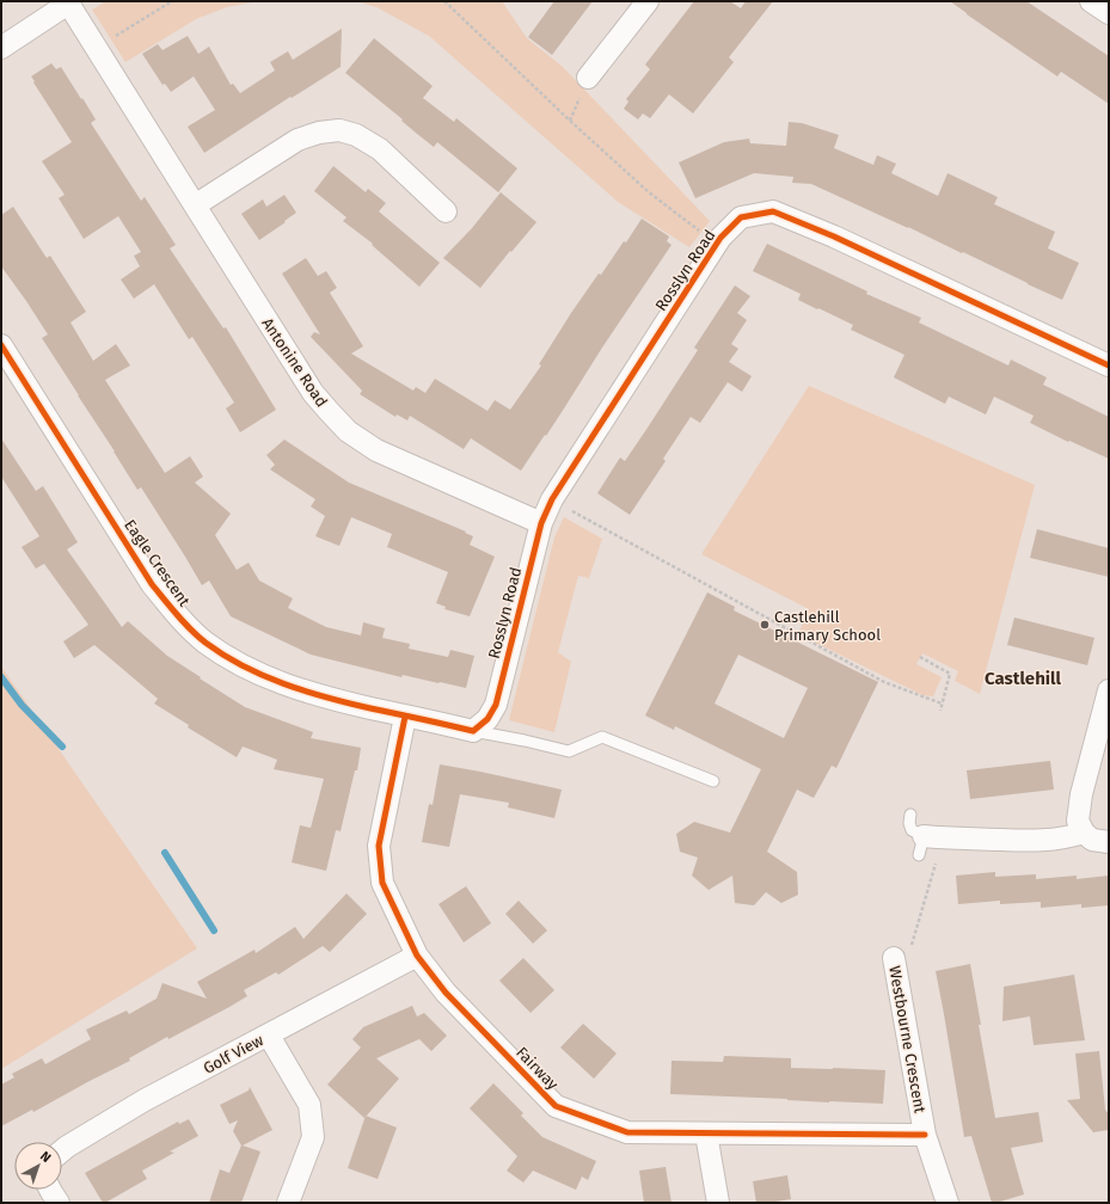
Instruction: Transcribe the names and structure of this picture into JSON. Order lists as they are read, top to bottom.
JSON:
{
  "streets": {
    "street": [
      "Rosslyn Road",
      "Antonine Road",
      "Eagle Crescent",
      "Westbourne Crescent",
      "Golf View",
      "Fairway"
    ]
  },
  "crossings": [
    ["Rosslyn Road", "Antonine Road"],
    ["Rosslyn Road", "Eagle Crescent"],
    ["Eagle Crescent", "Fairway"],
    ["Westbourne Crescent", "Fairway"],
    ["Golf View", "Fairway"]
  ],
  "districts": ["Castlehill"],
  "places": ["Castlehill Primary School"],
  "north": "top right"
}
